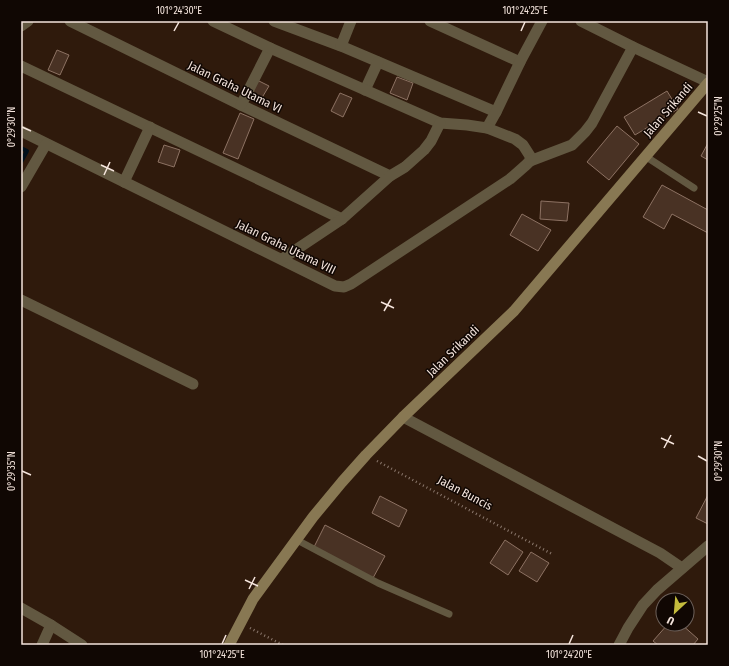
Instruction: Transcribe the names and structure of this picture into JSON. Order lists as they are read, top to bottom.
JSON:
{
  "streets": {
    "main road": ["Jalan Srikandi"],
    "street": ["Jalan Graha Utama VI", "Jalan Graha Utama VIII"],
    "path": ["Jalan Buncis"]
  },
  "crossings": [
    ["Jalan Srikandi", "Jalan Buncis"]
  ],
  "north": "bottom left",
  "coordinates": [
    "101°24'30\"E",
    "101°24'25\"E",
    "0°29'25\"N",
    "0°29'30\"N",
    "0°29'35\"N",
    "101°24'20\"E"
  ]
}
